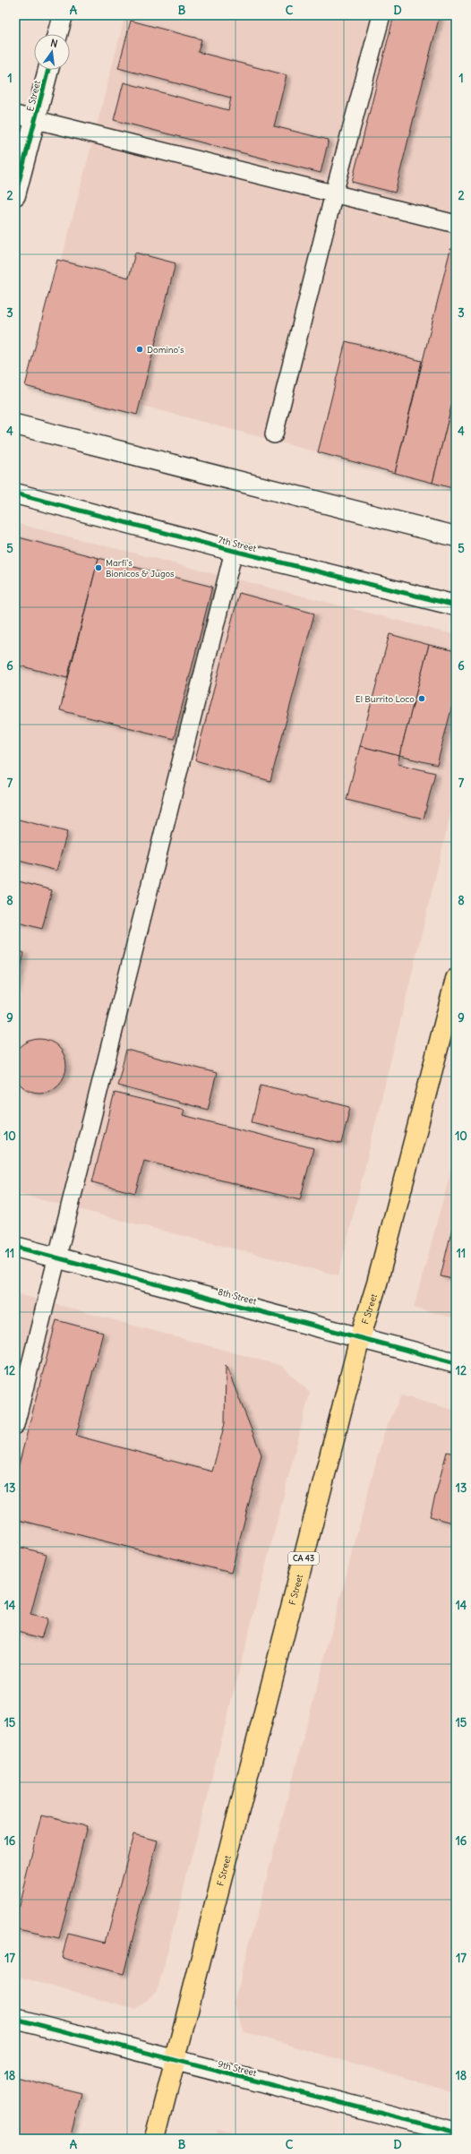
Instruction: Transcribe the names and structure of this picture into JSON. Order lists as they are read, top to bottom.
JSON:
{
  "streets": {
    "main road": ["F Street", "CA 43"],
    "street": [
      "E Street",
      "7th Street",
      "8th Street",
      "9th Street"
    ]
  },
  "crossings": [
    ["8th Street", "F Street"],
    ["F Street", "9th Street"]
  ],
  "places": ["Domino's", "Marfi's Bionicos & Jugos", "El Burrito Loco"],
  "north": "top",
  "grid": {
    "columns": [
      "A",
      "B",
      "C",
      "D"
    ],
    "rows": [
      "1",
      "2",
      "3",
      "4",
      "5",
      "6",
      "7",
      "8",
      "9",
      "10",
      "11",
      "12",
      "13",
      "14",
      "15",
      "16",
      "17",
      "18"
    ]
  }
}
